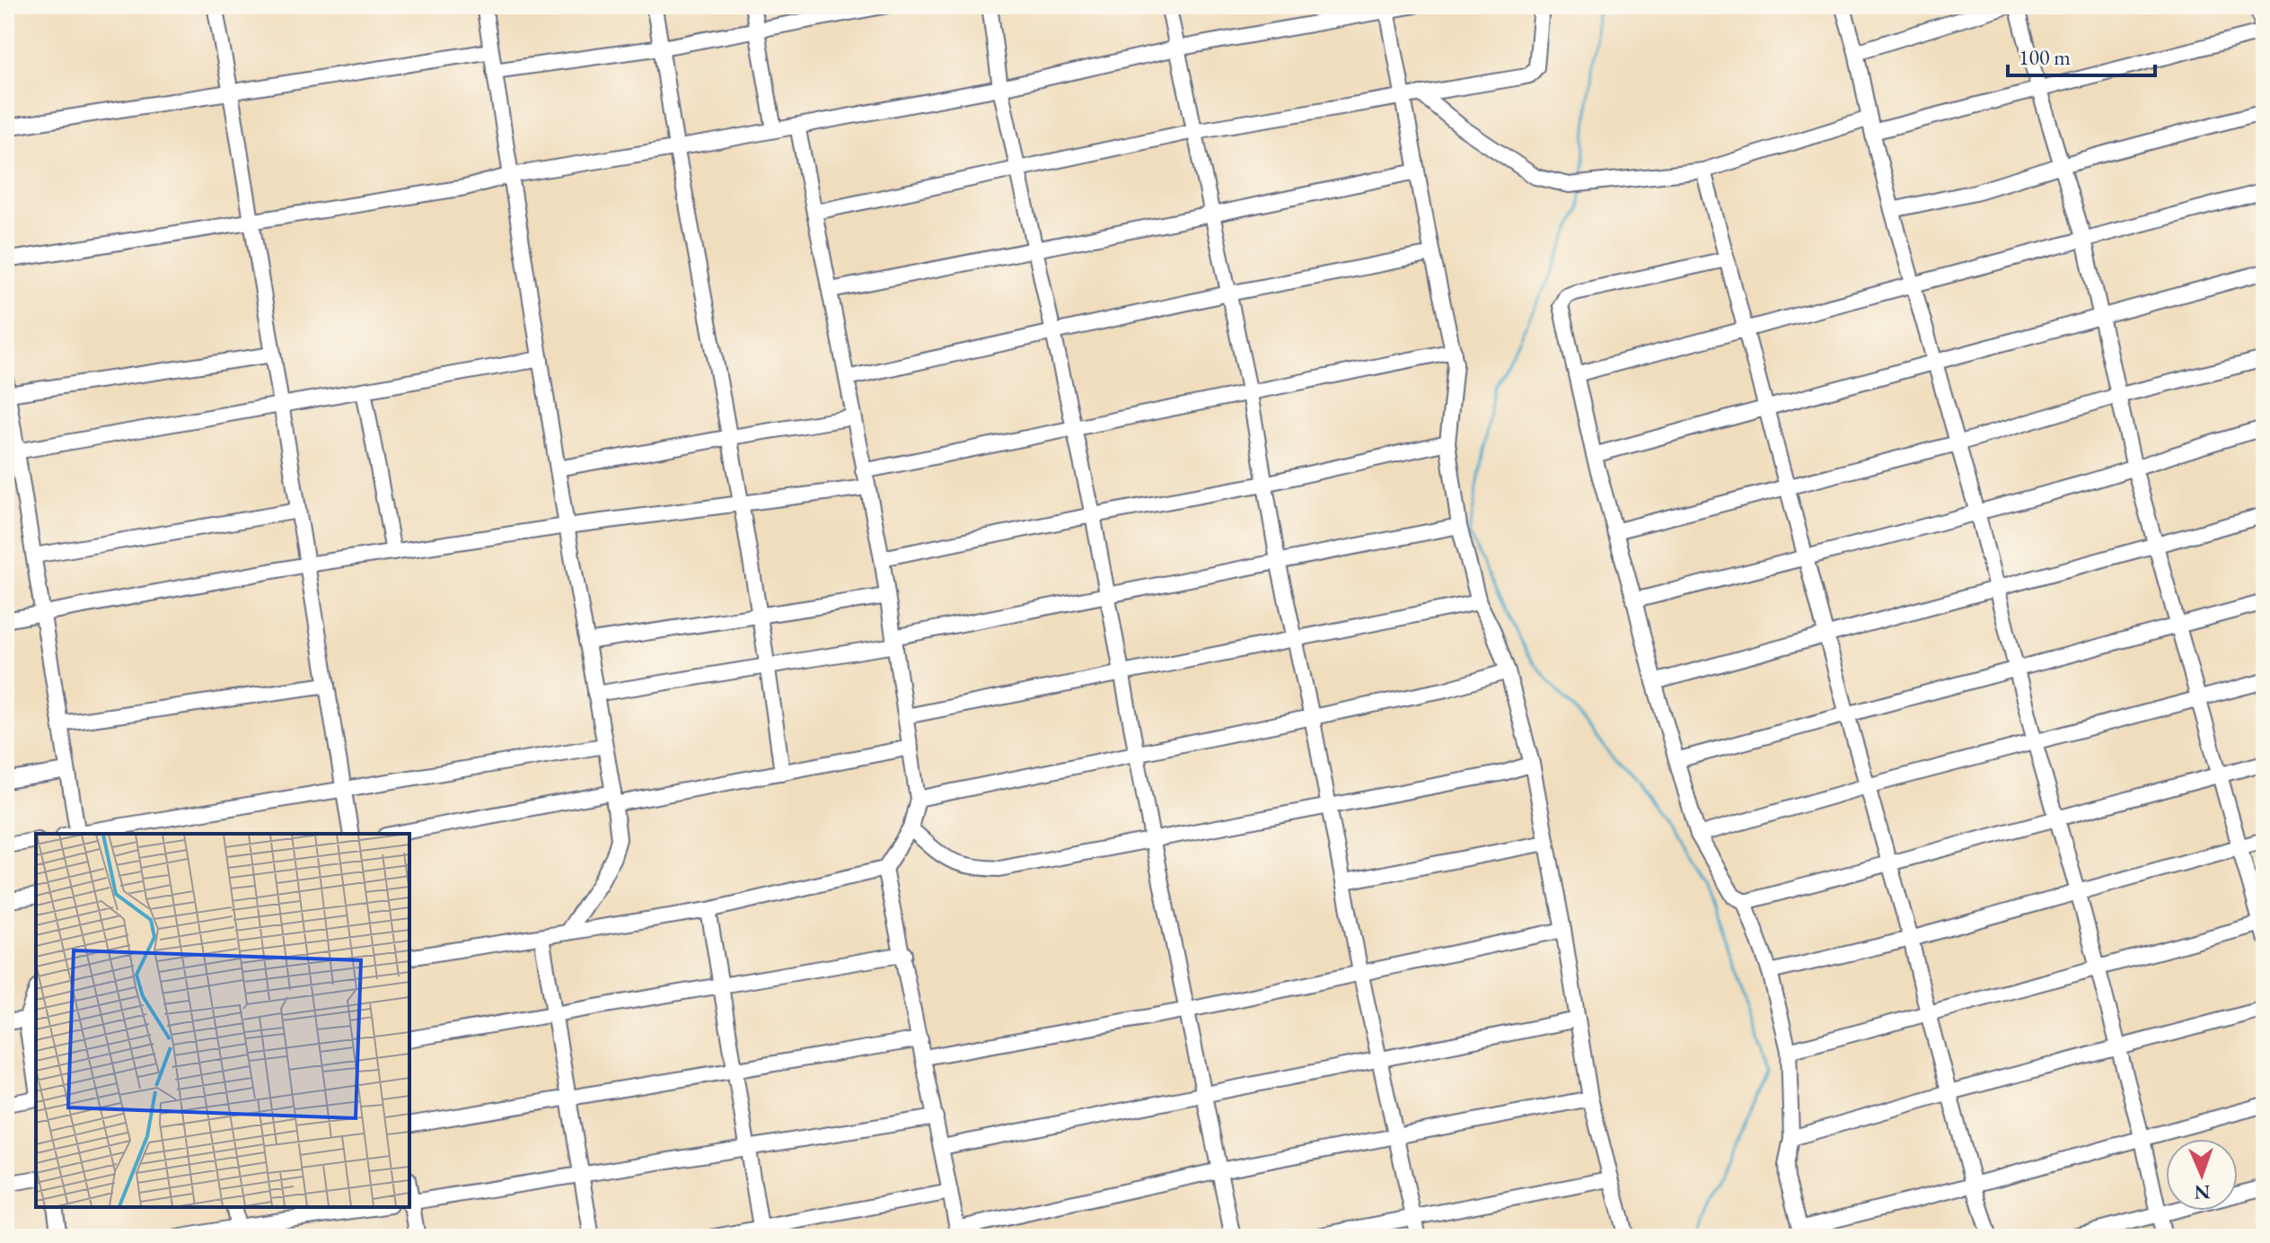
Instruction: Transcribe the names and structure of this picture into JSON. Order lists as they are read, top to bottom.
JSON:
{
  "scale_bar": "100 m",
  "north": "bottom"
}
